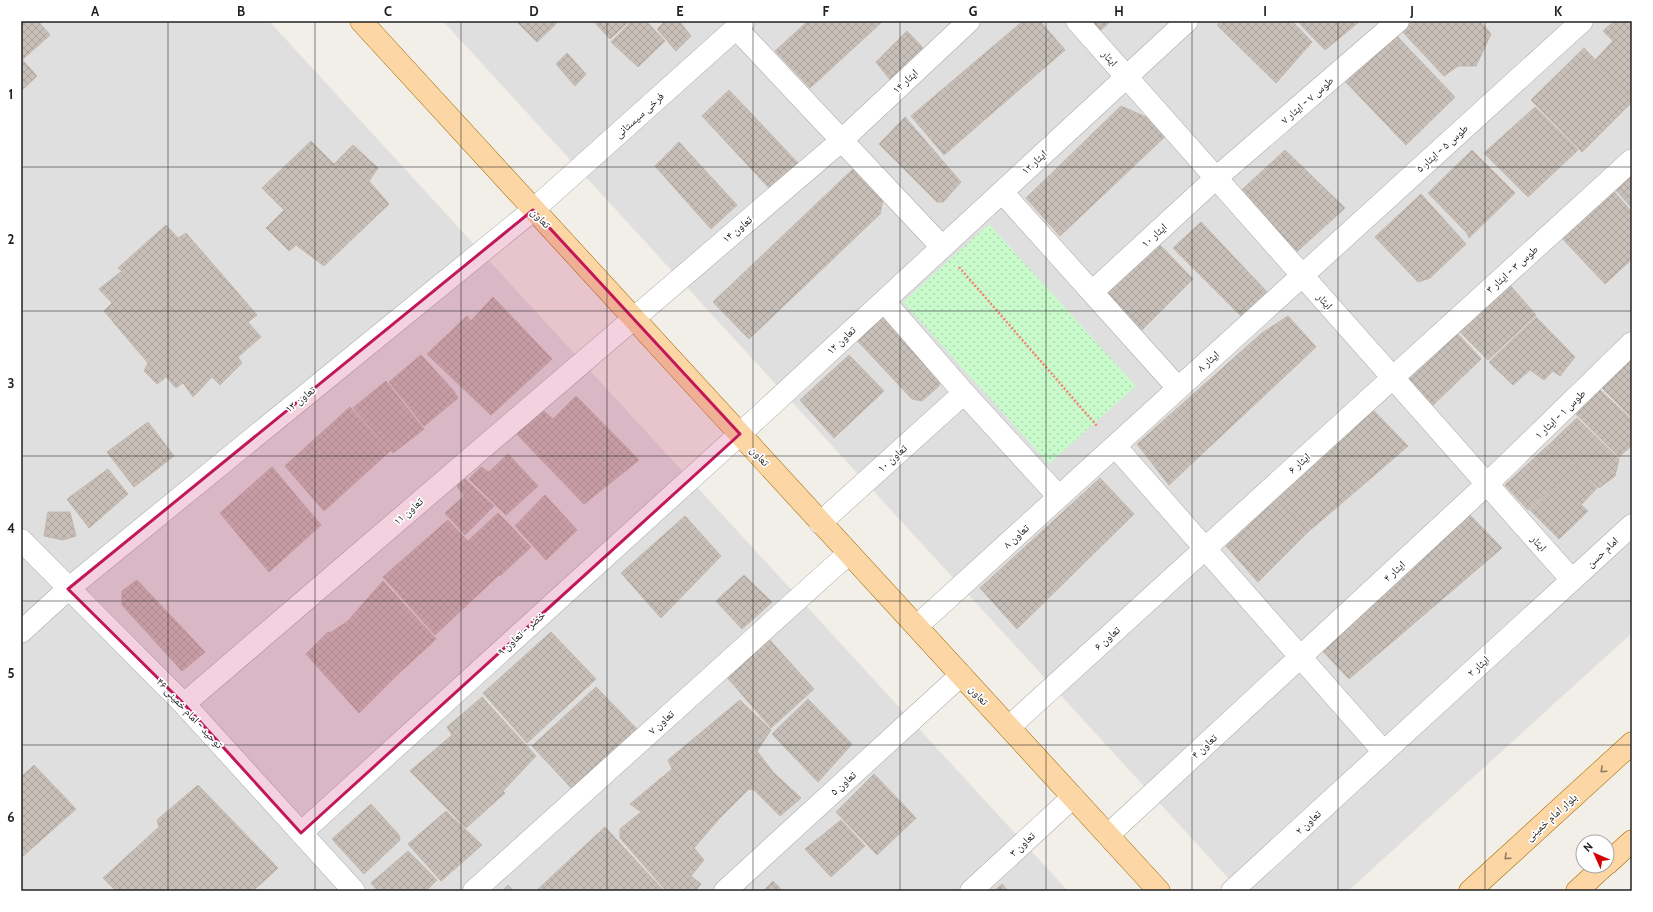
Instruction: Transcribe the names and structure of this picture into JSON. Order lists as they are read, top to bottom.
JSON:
{
  "streets": {
    "main road": ["تعاون", "بلوار امام خمینی"],
    "street": [
      "ایثار",
      "ایثار ۱۴",
      "طوس ۷ - ایثار ۷",
      "فرخی سیستانی",
      "طوس ۵ - ایثار ۵",
      "ایثار ۱۲",
      "تعاون ۱۴",
      "ایثار ۱۰",
      "طوس ۳ - ایثار ۳",
      "تعاون ۱۲",
      "ایثار ۸",
      "تعاون ۱۳",
      "طوس ۱ - ایثار ۱",
      "تعاون ۱۰",
      "ایثار ۶",
      "تعاون ۱۱",
      "تعاون ۸",
      "امام حسن",
      "ایثار ۴",
      "خضر - تعاون ۹",
      "تعاون ۶",
      "ایثار ۲",
      "توحید - امام خمینی ۴۶",
      "تعاون ۷",
      "تعاون ۴",
      "تعاون ۵",
      "تعاون ۲",
      "تعاون ۳"
    ]
  },
  "crossings": [
    ["ایثار", "طوس ۷ - ایثار ۷"],
    ["ایثار", "طوس ۵ - ایثار ۵"],
    ["ایثار", "ایثار ۱۲"],
    ["ایثار", "ایثار ۱۰"],
    ["ایثار", "طوس ۳ - ایثار ۳"],
    ["ایثار", "ایثار ۸"],
    ["ایثار", "طوس ۱ - ایثار ۱"],
    ["ایثار", "ایثار ۶"],
    ["ایثار", "امام حسن"],
    ["ایثار", "ایثار ۴"],
    ["ایثار", "ایثار ۲"],
    ["ایثار ۱۴", "تعاون ۱۴"],
    ["طوس ۷ - ایثار ۷", "ایثار ۱۰"],
    ["فرخی سیستانی", "تعاون"],
    ["فرخی سیستانی", "تعاون ۱۳"],
    ["طوس ۵ - ایثار ۵", "ایثار ۸"],
    ["ایثار ۱۲", "تعاون ۱۲"],
    ["تعاون", "تعاون ۱۴"],
    ["تعاون", "تعاون ۱۲"],
    ["تعاون", "تعاون ۱۳"],
    ["تعاون", "تعاون ۱۰"],
    ["تعاون", "تعاون ۱۱"],
    ["تعاون", "تعاون ۸"],
    ["تعاون", "خضر - تعاون ۹"],
    ["تعاون", "تعاون ۶"],
    ["تعاون", "تعاون ۷"],
    ["تعاون", "تعاون ۴"],
    ["تعاون", "تعاون ۵"],
    ["تعاون", "تعاون ۳"],
    ["تعاون ۱۴", "تعاون ۱۱"],
    ["طوس ۳ - ایثار ۳", "ایثار ۶"],
    ["تعاون ۱۲", "خضر - تعاون ۹"],
    ["ایثار ۸", "تعاون ۸"],
    ["تعاون ۱۳", "توحید - امام خمینی ۴۶"],
    ["طوس ۱ - ایثار ۱", "ایثار ۴"],
    ["ایثار ۶", "تعاون ۶"],
    ["تعاون ۱۱", "توحید - امام خمینی ۴۶"],
    ["امام حسن", "ایثار ۲"],
    ["ایثار ۴", "تعاون ۴"],
    ["خضر - تعاون ۹", "توحید - امام خمینی ۴۶"],
    ["ایثار ۲", "تعاون ۲"]
  ],
  "one_way": ["بلوار امام خمینی"],
  "north": "top left",
  "grid": {
    "columns": [
      "A",
      "B",
      "C",
      "D",
      "E",
      "F",
      "G",
      "H",
      "I",
      "J",
      "K"
    ],
    "rows": [
      "1",
      "2",
      "3",
      "4",
      "5",
      "6"
    ]
  }
}
